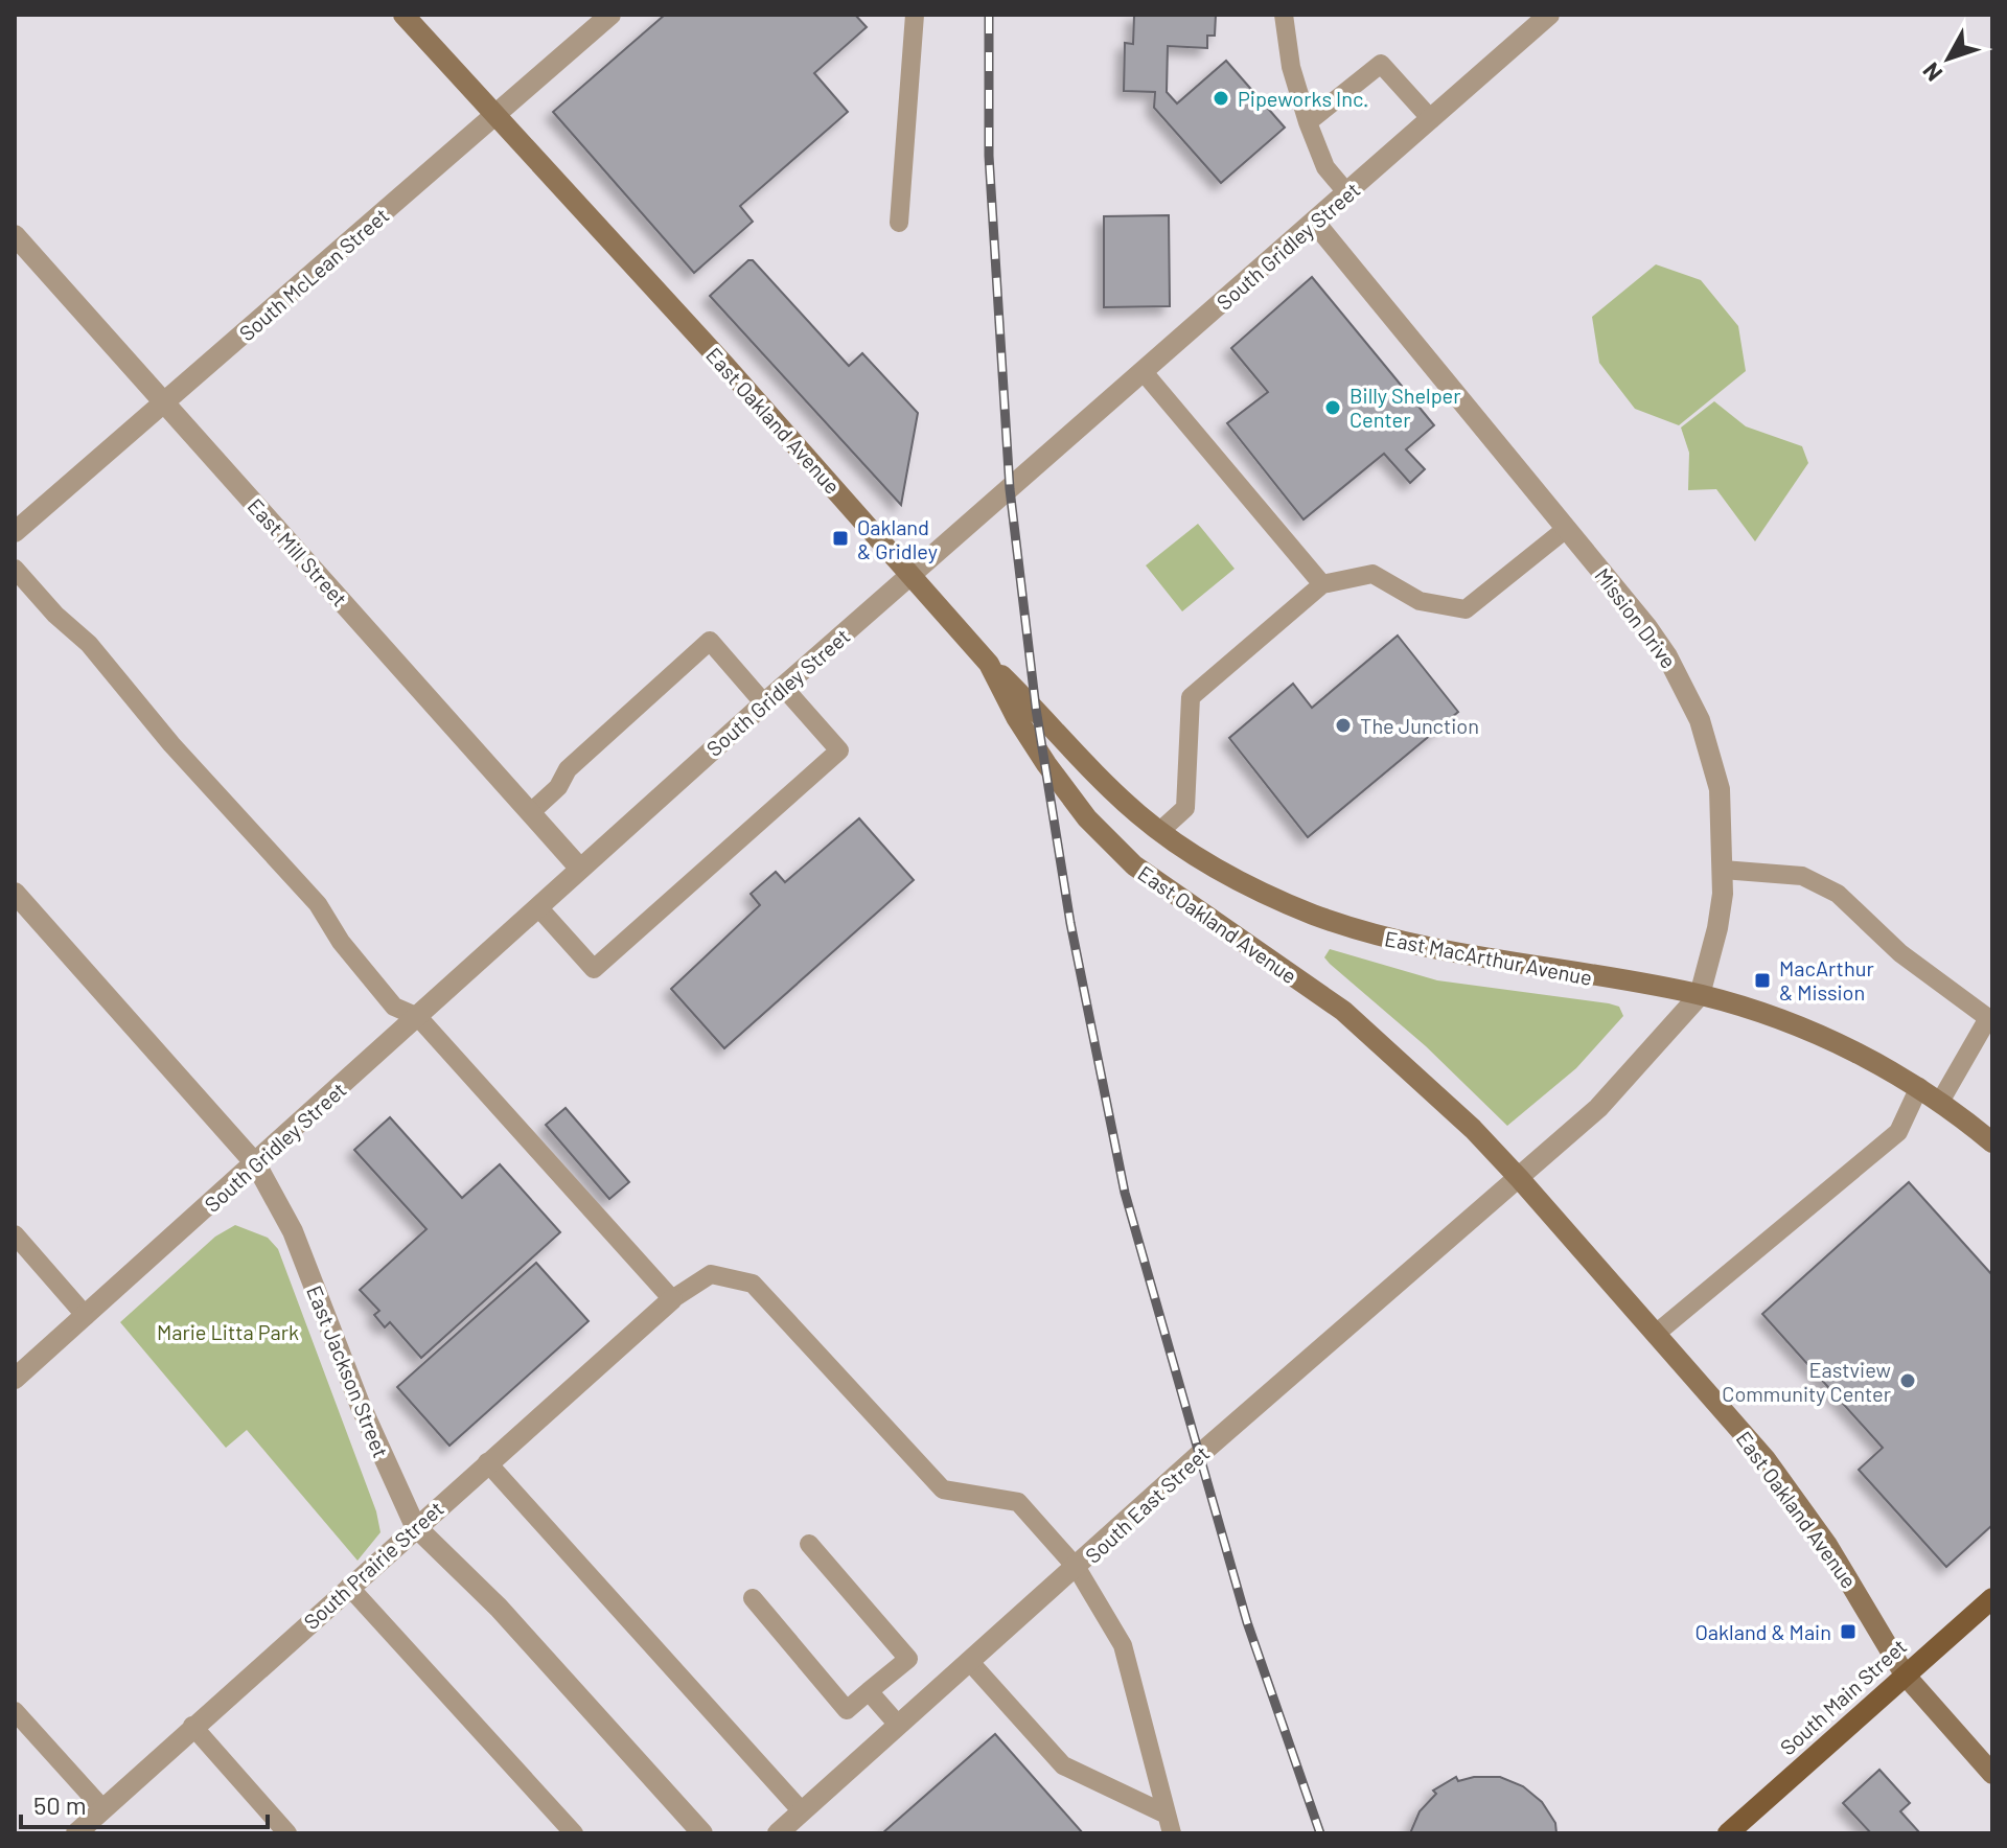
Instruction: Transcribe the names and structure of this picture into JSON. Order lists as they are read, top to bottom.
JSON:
{
  "streets": {
    "main road": ["East Oakland Avenue", "East MacArthur Avenue", "South Main Street"],
    "street": [
      "South Gridley Street",
      "South McLean Street",
      "East Mill Street",
      "Mission Drive",
      "East Jackson Street",
      "South East Street",
      "South Prairie Street"
    ]
  },
  "crossings": [
    ["South Gridley Street", "East Oakland Avenue"],
    ["South Gridley Street", "East Mill Street"],
    ["South Gridley Street", "Mission Drive"],
    ["South Gridley Street", "East Jackson Street"],
    ["South McLean Street", "East Oakland Avenue"],
    ["South McLean Street", "East Mill Street"],
    ["East Oakland Avenue", "Mission Drive"],
    ["East Oakland Avenue", "East MacArthur Avenue"],
    ["East Oakland Avenue", "South East Street"],
    ["East Oakland Avenue", "South Main Street"],
    ["Mission Drive", "East MacArthur Avenue"],
    ["Mission Drive", "South East Street"],
    ["East Jackson Street", "South Prairie Street"]
  ],
  "parks": ["Marie Litta Park"],
  "places": {
    "other": [
      "Pipeworks Inc.",
      "Billy Shelper Center",
      "The Junction",
      "Eastview Community Center"
    ],
    "transit": ["Oakland & Gridley", "MacArthur & Mission", "Oakland & Main"]
  },
  "scale_bar": "50 m",
  "north": "bottom left"
}
